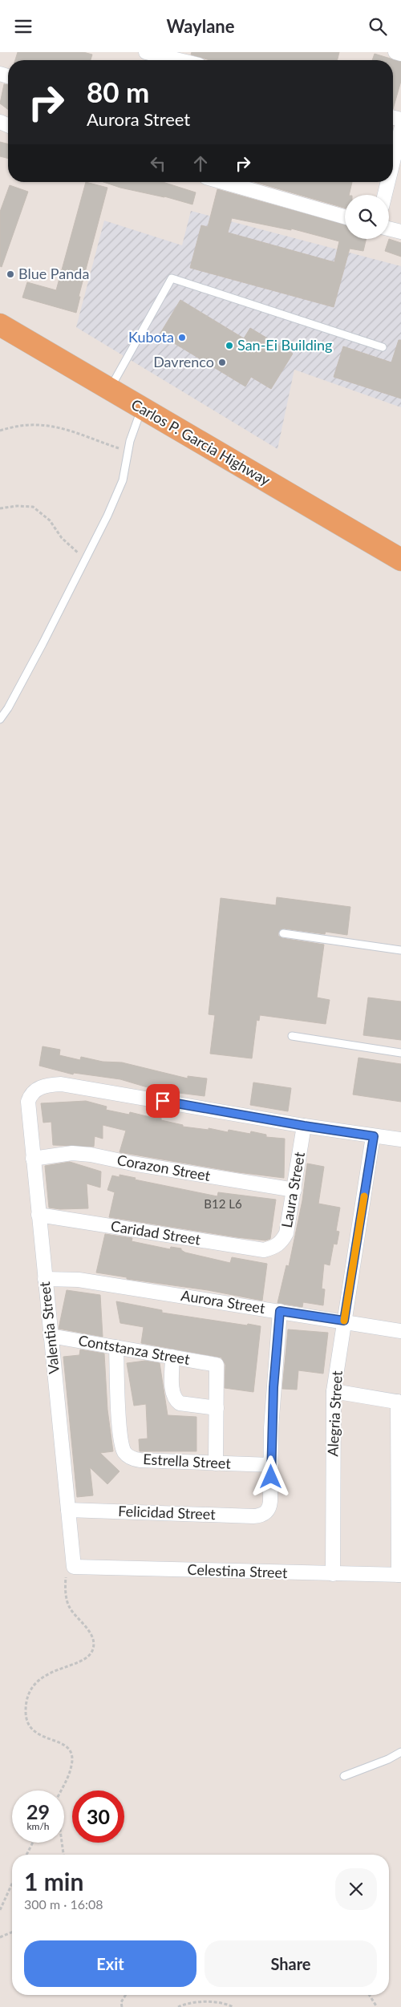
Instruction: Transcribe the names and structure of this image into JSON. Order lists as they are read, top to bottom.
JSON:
{
  "streets": {
    "highway": ["Carlos P. Garcia Highway"],
    "street": [
      "Corazon Street",
      "Laura Street",
      "Caridad Street",
      "Aurora Street",
      "Valentia Street",
      "Contstanza Street",
      "Alegria Street",
      "Estrella Street",
      "Felicidad Street",
      "Celestina Street"
    ]
  },
  "crossings": [
    ["Corazon Street", "Laura Street"],
    ["Corazon Street", "Valentia Street"],
    ["Laura Street", "Caridad Street"],
    ["Laura Street", "Valentia Street"],
    ["Caridad Street", "Valentia Street"],
    ["Aurora Street", "Valentia Street"],
    ["Aurora Street", "Alegria Street"],
    ["Valentia Street", "Contstanza Street"],
    ["Valentia Street", "Felicidad Street"],
    ["Valentia Street", "Celestina Street"],
    ["Contstanza Street", "Estrella Street"],
    ["Alegria Street", "Celestina Street"],
    ["Estrella Street", "Felicidad Street"]
  ],
  "places": [
    "Blue Panda",
    "Kubota",
    "San-Ei Building",
    "Davrenco"
  ],
  "house_numbers": ["B12 L6"],
  "page": {
    "header": "Waylane",
    "turn": ["80 m", "Aurora Street"],
    "speed": "29 km/h",
    "limit": "30",
    "heading": ["1 min", "300 m · 16:08"],
    "buttons": ["Exit", "Share"]
  }
}
